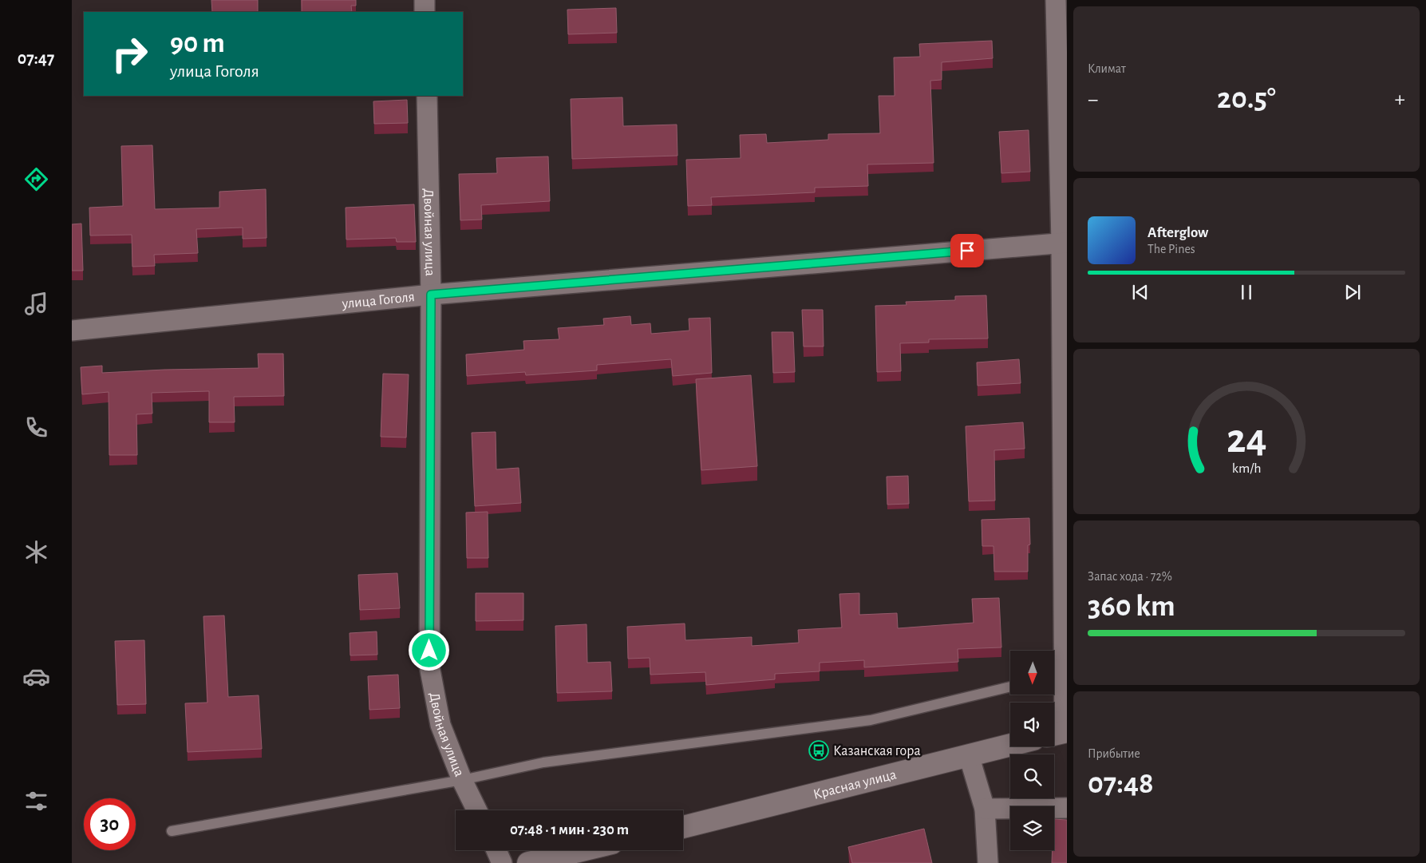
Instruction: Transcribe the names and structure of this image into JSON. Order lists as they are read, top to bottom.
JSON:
{
  "streets": {
    "main road": ["Красная улица"],
    "street": ["Двойная улица", "улица Гоголя"]
  },
  "crossings": [
    ["Двойная улица", "улица Гоголя"]
  ],
  "places": {
    "bus stop": ["Казанская гора"]
  },
  "north": "bottom",
  "page": {
    "tabs": "07:47",
    "tile": [
      "Климат",
      ["Запас хода · 72%", "360 km"],
      ["Прибытие", "07:48"]
    ],
    "turn": ["90 m", "улица Гоголя"],
    "heat": ["−", "20.5°", "+"],
    "song": ["Afterglow", "The Pines"],
    "limit": "30",
    "trip": "07:48 · 1 мин · 230 m",
    "gauge": ["24", "km/h"]
  }
}
